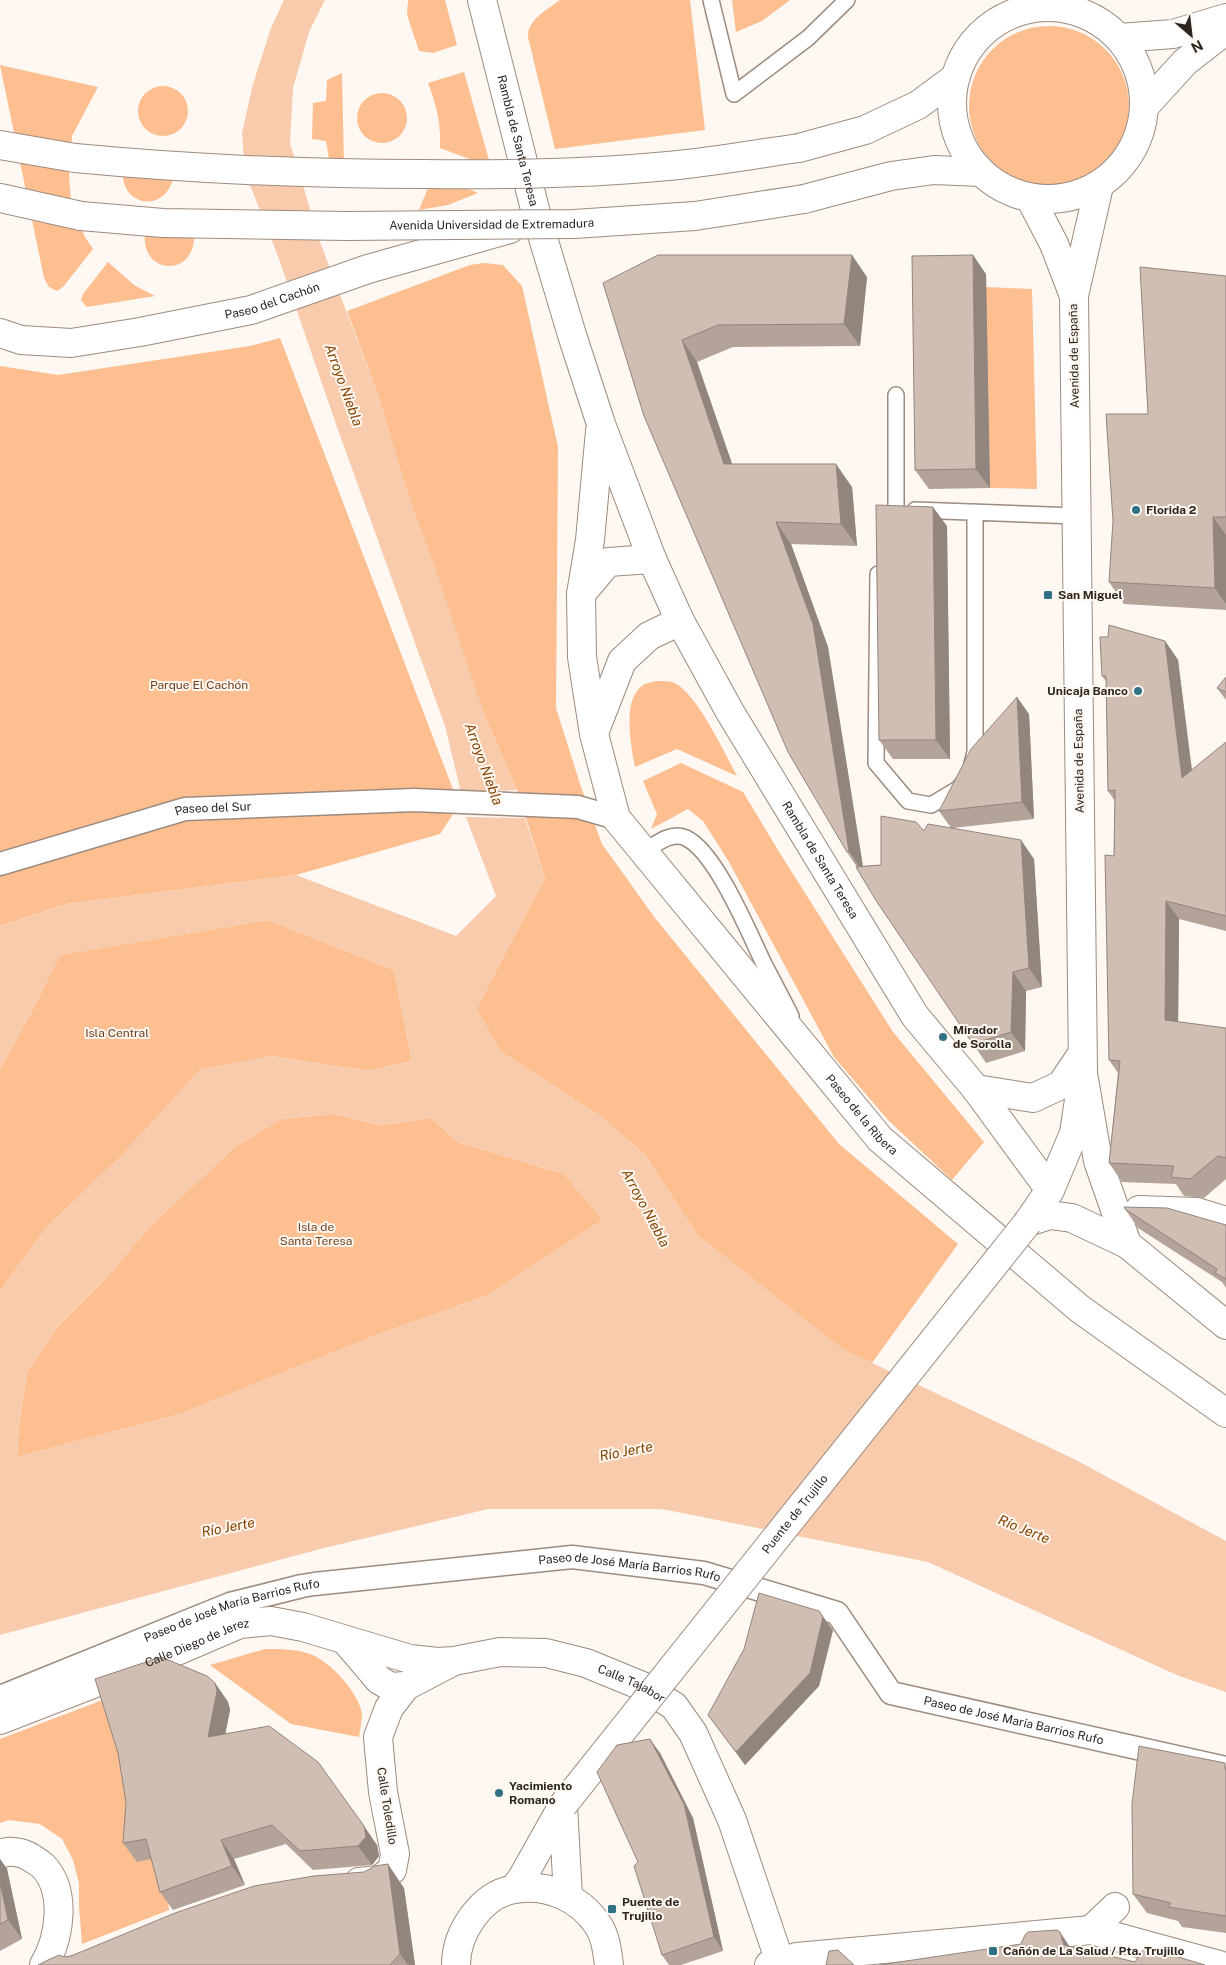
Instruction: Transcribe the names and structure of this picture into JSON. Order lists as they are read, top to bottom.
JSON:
{
  "streets": {
    "street": [
      "Rambla de Santa Teresa",
      "Avenida Universidad de Extremadura",
      "Paseo del Cachón",
      "Avenida de España",
      "Paseo del Sur",
      "Paseo de la Ribera",
      "Puente de Trujillo",
      "Paseo de José María Barrios Rufo",
      "Calle Diego de Jerez",
      "Calle Tajabor",
      "Calle Toledillo"
    ]
  },
  "crossings": [
    ["Rambla de Santa Teresa", "Paseo del Cachón"],
    ["Rambla de Santa Teresa", "Avenida de España"],
    ["Rambla de Santa Teresa", "Paseo de la Ribera"],
    ["Rambla de Santa Teresa", "Puente de Trujillo"],
    ["Avenida de España", "Puente de Trujillo"],
    ["Paseo del Sur", "Paseo de la Ribera"],
    ["Calle Diego de Jerez", "Calle Tajabor"],
    ["Calle Tajabor", "Calle Toledillo"]
  ],
  "water": ["Arroyo Niebla", "Río Jerte"],
  "parks": ["Parque El Cachón", "Isla Central", "Isla de Santa Teresa"],
  "places": {
    "other": [
      "Florida 2",
      "Unicaja Banco",
      "Mirador de Sorolla",
      "Yacimiento Romano"
    ],
    "transit": ["San Miguel", "Puente de Trujillo", "Cañón de La Salud / Pta. Trujillo"]
  },
  "north": "bottom right"
}
